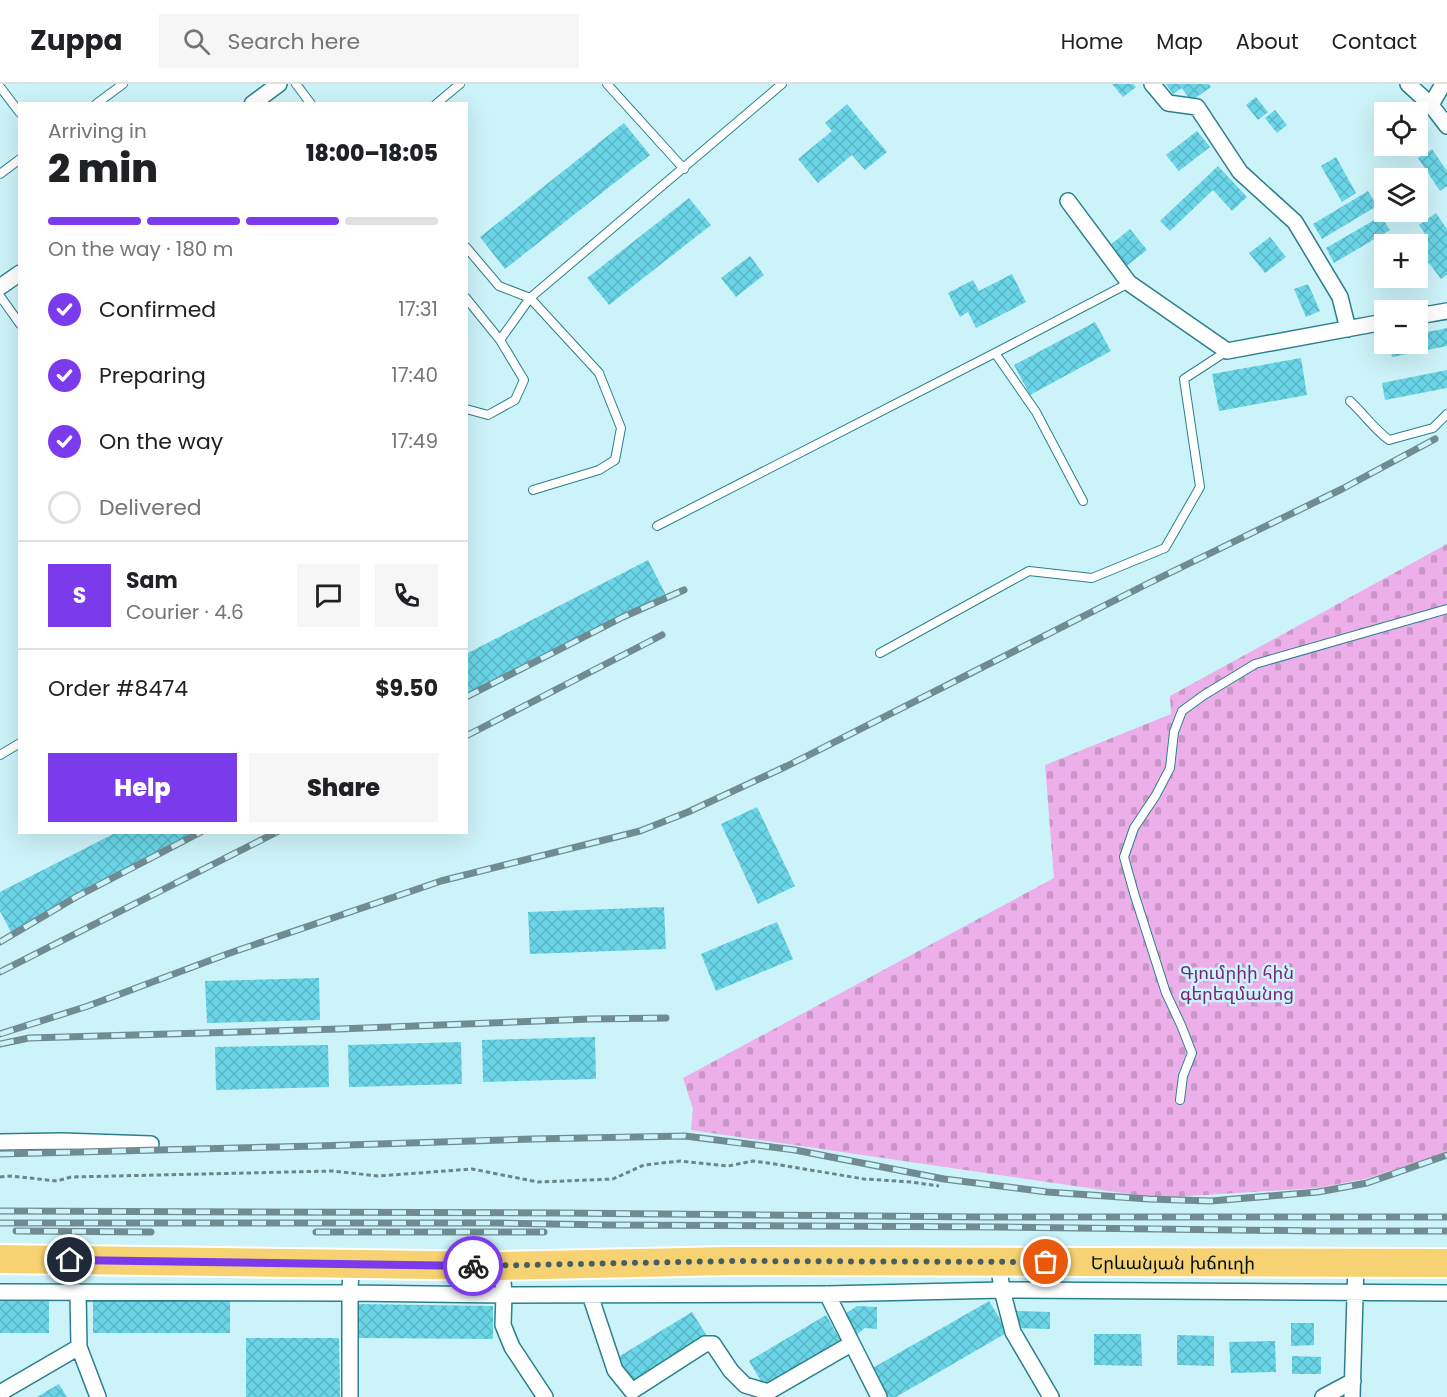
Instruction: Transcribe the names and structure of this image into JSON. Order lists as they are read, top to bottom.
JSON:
{
  "streets": {
    "highway": ["Երևանյան խճուղի"]
  },
  "parks": ["Գյումրիի հին գերեզմանոց"],
  "page": {
    "header": "Zuppa",
    "search": "Search here",
    "nav": [
      "Home",
      "Map",
      "About",
      "Contact"
    ],
    "map_buttons": ["+", "−"],
    "heading": ["2 min", "Arriving in", "18:00–18:05"],
    "panel": [
      "Sam",
      "Courier · 4.6",
      "Order #8474",
      "$9.50"
    ],
    "bar": "On the way · 180 m",
    "list": [
      ["Confirmed", "17:31"],
      ["Preparing", "17:40"],
      ["On the way", "17:49"],
      "Delivered"
    ],
    "round": "S",
    "buttons": ["Help", "Share"]
  }
}
